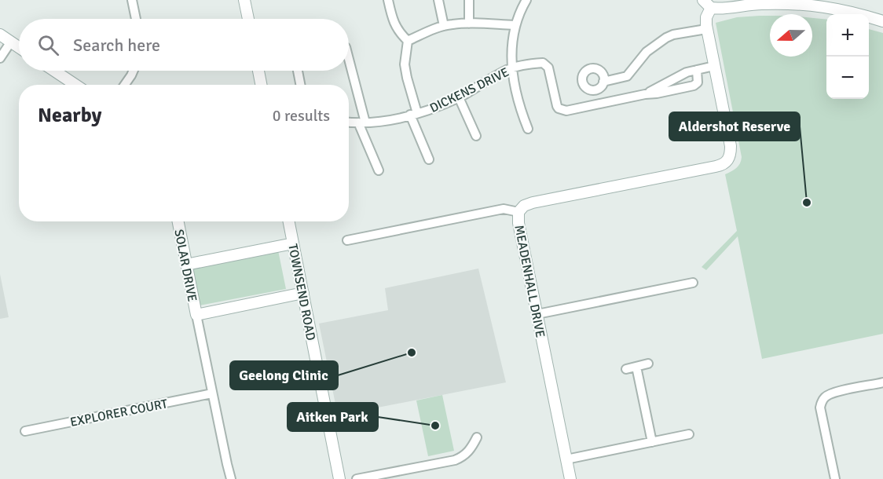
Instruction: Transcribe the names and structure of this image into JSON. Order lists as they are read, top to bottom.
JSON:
{
  "streets": {
    "street": [
      "DICKENS DRIVE",
      "SOLAR DRIVE",
      "MEADENHALL DRIVE",
      "TOWNSEND ROAD",
      "EXPLORER COURT"
    ]
  },
  "crossings": [
    ["DICKENS DRIVE", "MEADENHALL DRIVE"]
  ],
  "places": ["Aldershot Reserve", "Geelong Clinic", "Aitken Park"],
  "north": "left",
  "page": {
    "map_buttons": ["+", "−"],
    "search": "Search here",
    "heading": ["Nearby", "0 results"]
  }
}
